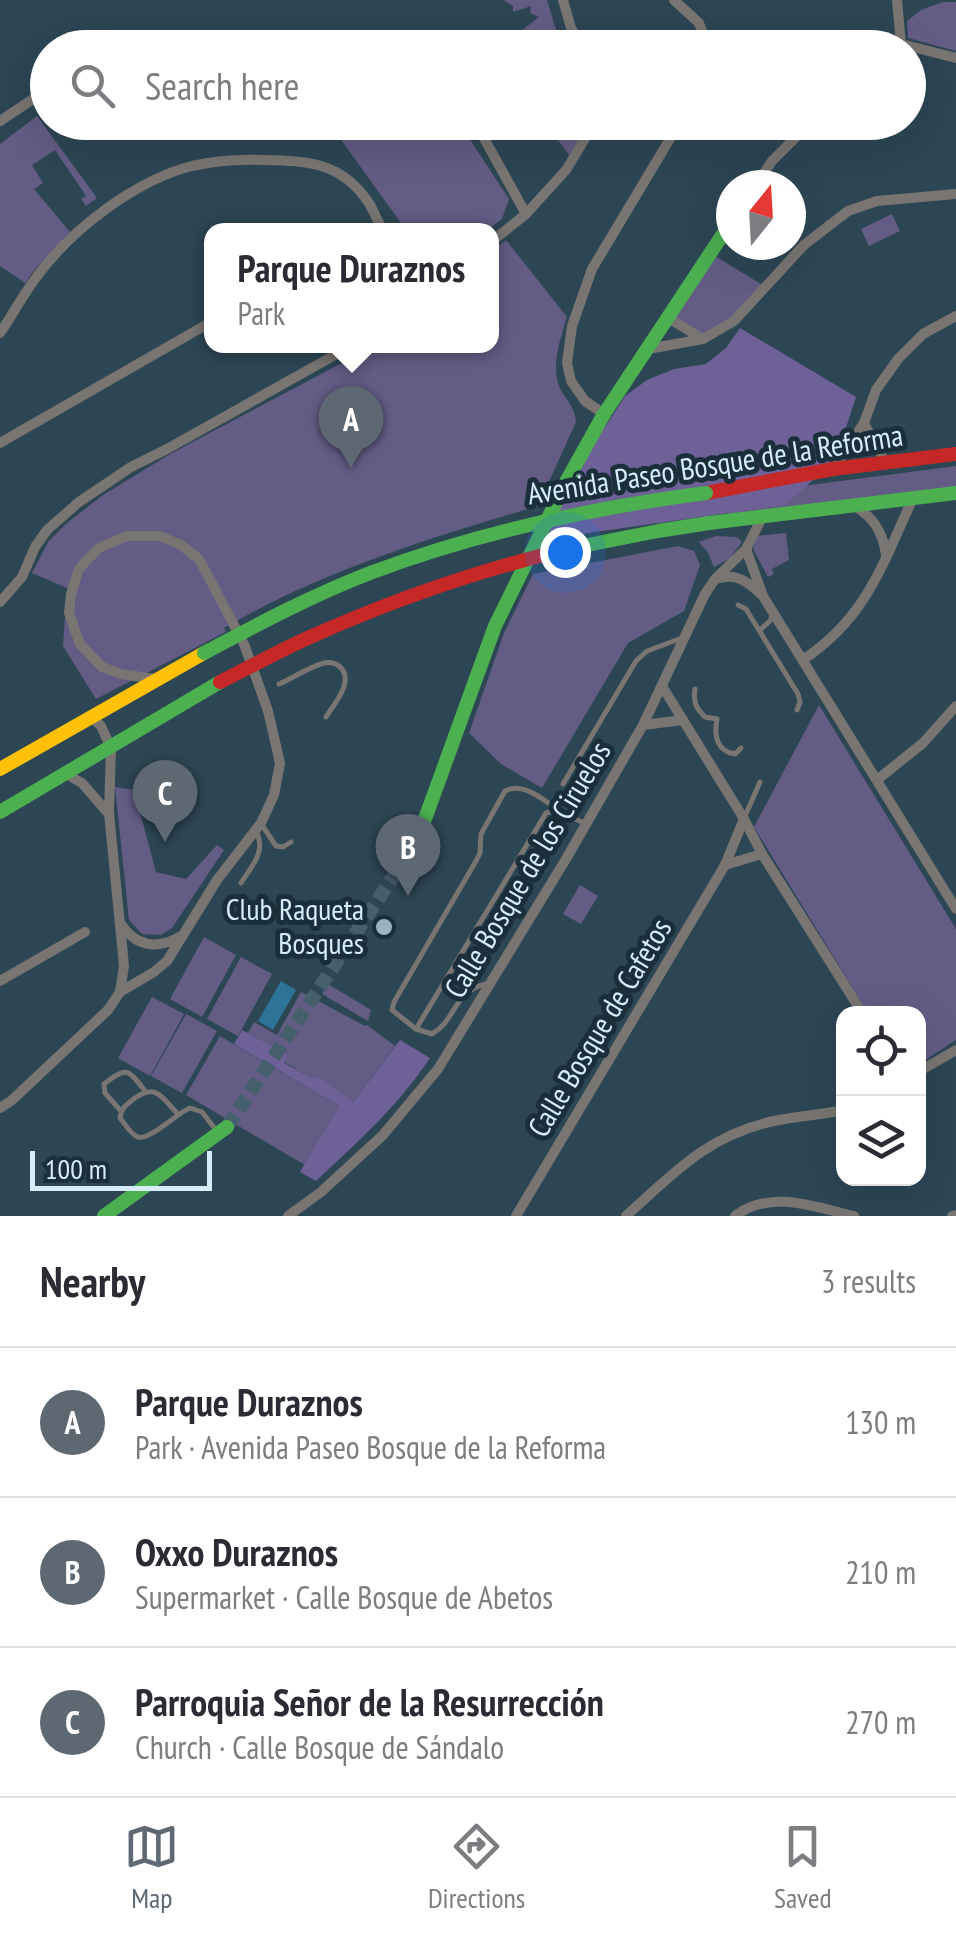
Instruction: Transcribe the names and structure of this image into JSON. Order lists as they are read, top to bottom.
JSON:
{
  "streets": {
    "main road": ["Avenida Paseo Bosque de la Reforma"],
    "street": ["Calle Bosque de los Ciruelos", "Calle Bosque de Cafetos"]
  },
  "crossings": [
    ["Avenida Paseo Bosque de la Reforma", "Calle Bosque de los Ciruelos"]
  ],
  "places": ["Club Raqueta Bosques"],
  "scale_bar": "100 m",
  "north": "top",
  "page": {
    "search": "Search here",
    "popup": ["Parque Duraznos", "Park"],
    "pins": ["A", "C", "B"],
    "scale": "100 m",
    "heading": ["Nearby", "3 results"],
    "list": [
      {
        "mark": "A",
        "name": "Parque Duraznos",
        "note": "Park · Avenida Paseo Bosque de la Reforma",
        "value": "130 m"
      },
      {
        "mark": "B",
        "name": "Oxxo Duraznos",
        "note": "Supermarket · Calle Bosque de Abetos",
        "value": "210 m"
      },
      {
        "mark": "C",
        "name": "Parroquia Señor de la Resurrección",
        "note": "Church · Calle Bosque de Sándalo",
        "value": "270 m"
      }
    ],
    "nav": ["Map", "Directions", "Saved"]
  }
}
